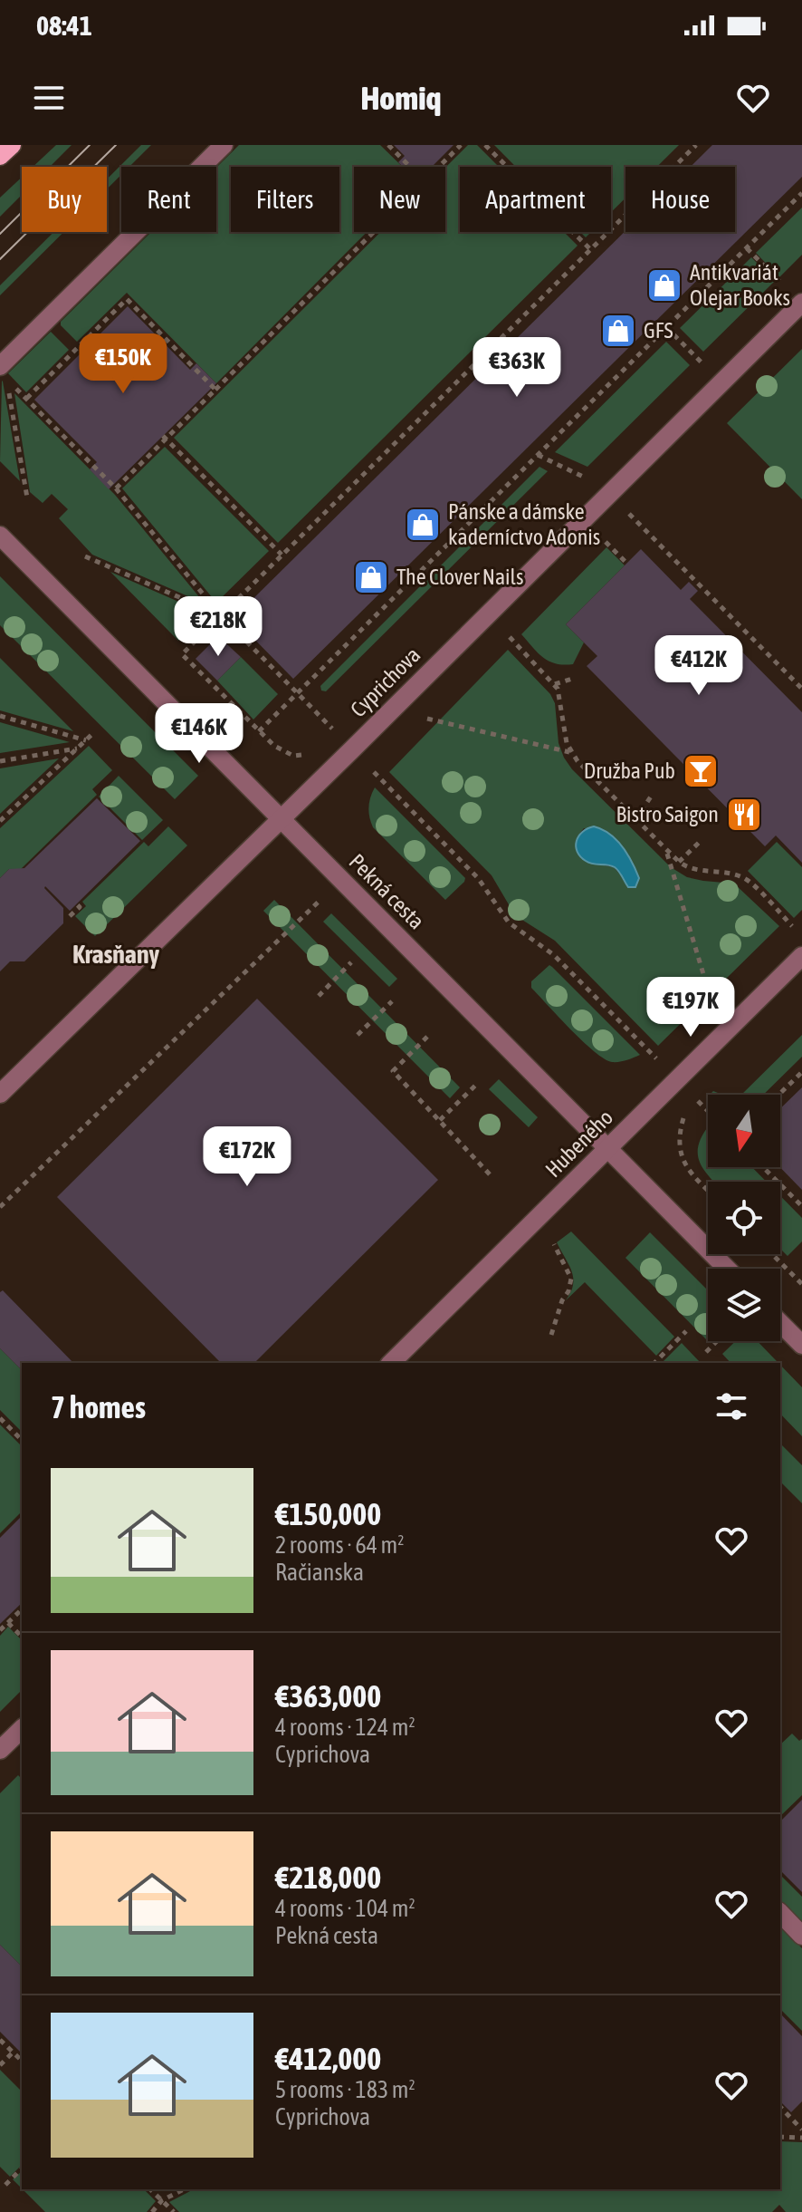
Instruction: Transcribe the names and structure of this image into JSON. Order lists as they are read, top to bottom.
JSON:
{
  "streets": {
    "street": ["Cyprichova", "Pekná cesta", "Hubeného"]
  },
  "crossings": [
    ["Cyprichova", "Pekná cesta"],
    ["Pekná cesta", "Hubeného"]
  ],
  "districts": ["Krasňany"],
  "places": {
    "shop": [
      "Antikvariát Olejar Books",
      "GFS",
      "Pánske a dámske kaderníctvo Adonis",
      "The Clover Nails"
    ],
    "bar": ["Družba Pub"],
    "restaurant": ["Bistro Saigon"]
  },
  "north": "bottom",
  "page": {
    "status": "08:41",
    "header": "Homiq",
    "chip": [
      "Buy",
      "Rent",
      "Filters",
      "New",
      "Apartment",
      "House"
    ],
    "price": [
      "€150K",
      "€363K",
      "€218K",
      "€412K",
      "€146K",
      "€197K",
      "€172K"
    ],
    "heading": "7 homes",
    "list": [
      {
        "name": "€150,000",
        "note": "2 rooms · 64 m² · Račianska"
      },
      {
        "name": "€363,000",
        "note": "4 rooms · 124 m² · Cyprichova"
      },
      {
        "name": "€218,000",
        "note": "4 rooms · 104 m² · Pekná cesta"
      },
      {
        "name": "€412,000",
        "note": "5 rooms · 183 m² · Cyprichova"
      }
    ]
  }
}
